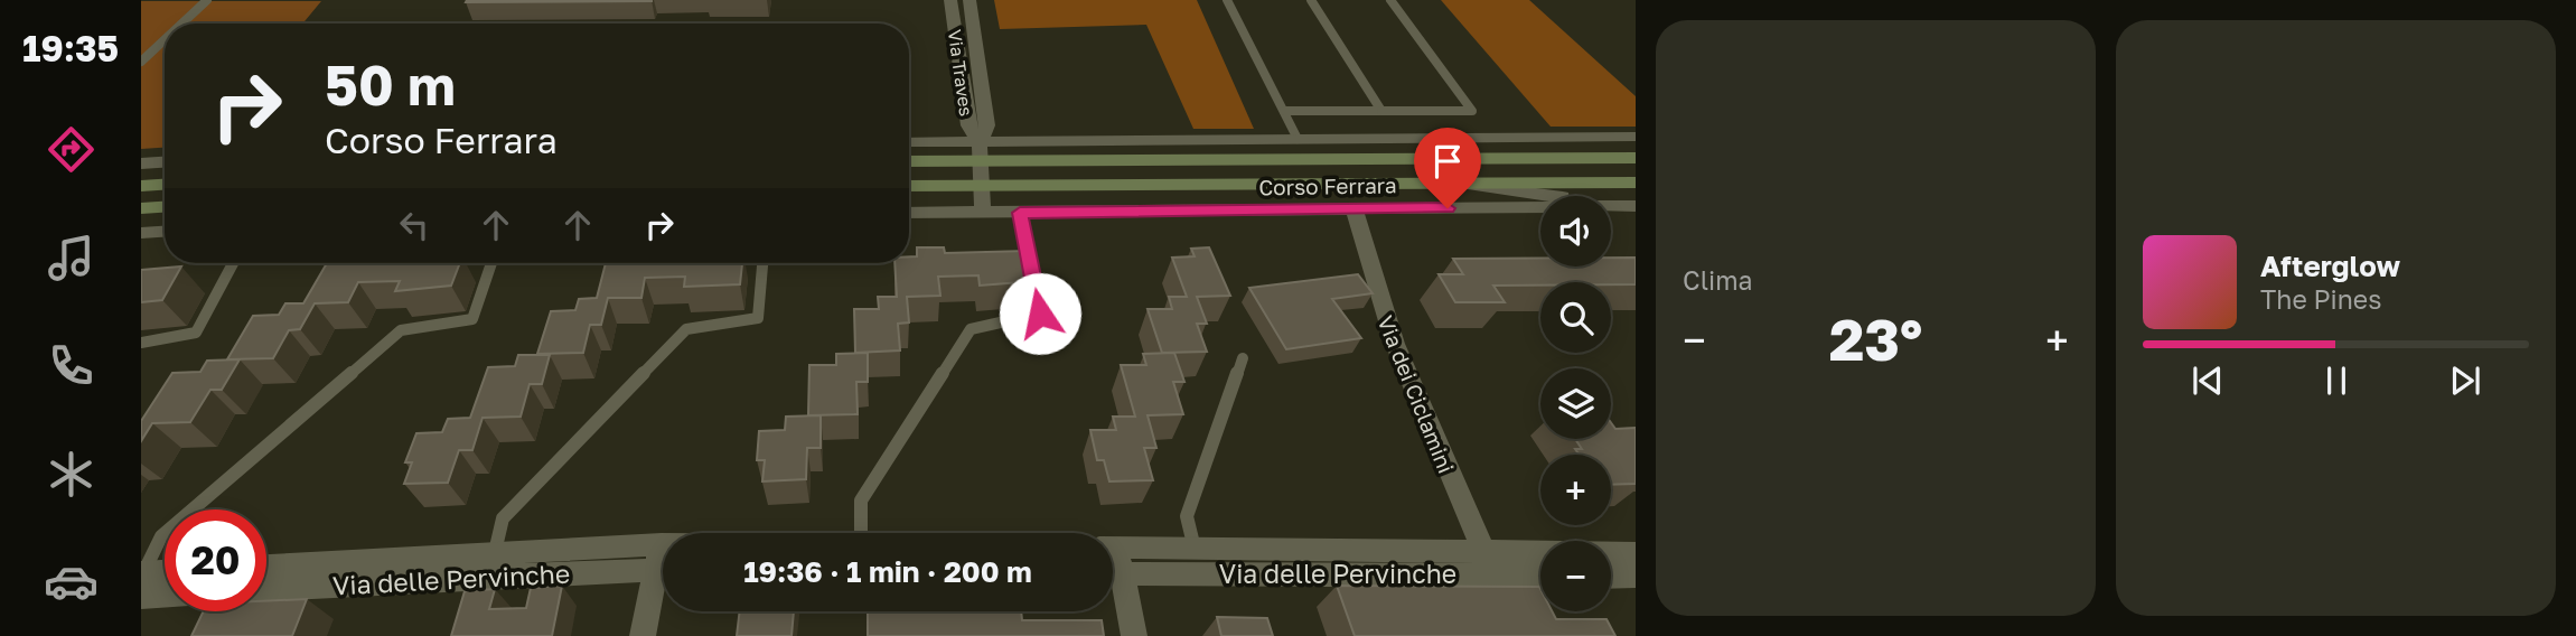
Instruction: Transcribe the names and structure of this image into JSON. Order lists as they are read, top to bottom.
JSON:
{
  "streets": {
    "main road": ["Corso Ferrara"],
    "street": ["Via Traves", "Via dei Ciclamini", "Via delle Pervinche"]
  },
  "crossings": [
    ["Via Traves", "Corso Ferrara"],
    ["Corso Ferrara", "Via dei Ciclamini"],
    ["Via dei Ciclamini", "Via delle Pervinche"]
  ],
  "page": {
    "tabs": "19:35",
    "tile": "Clima",
    "turn": ["50 m", "Corso Ferrara"],
    "map_buttons": ["+", "−"],
    "song": ["Afterglow", "The Pines"],
    "heat": ["−", "23°", "+"],
    "limit": "20",
    "trip": "19:36 · 1 min · 200 m"
  }
}
